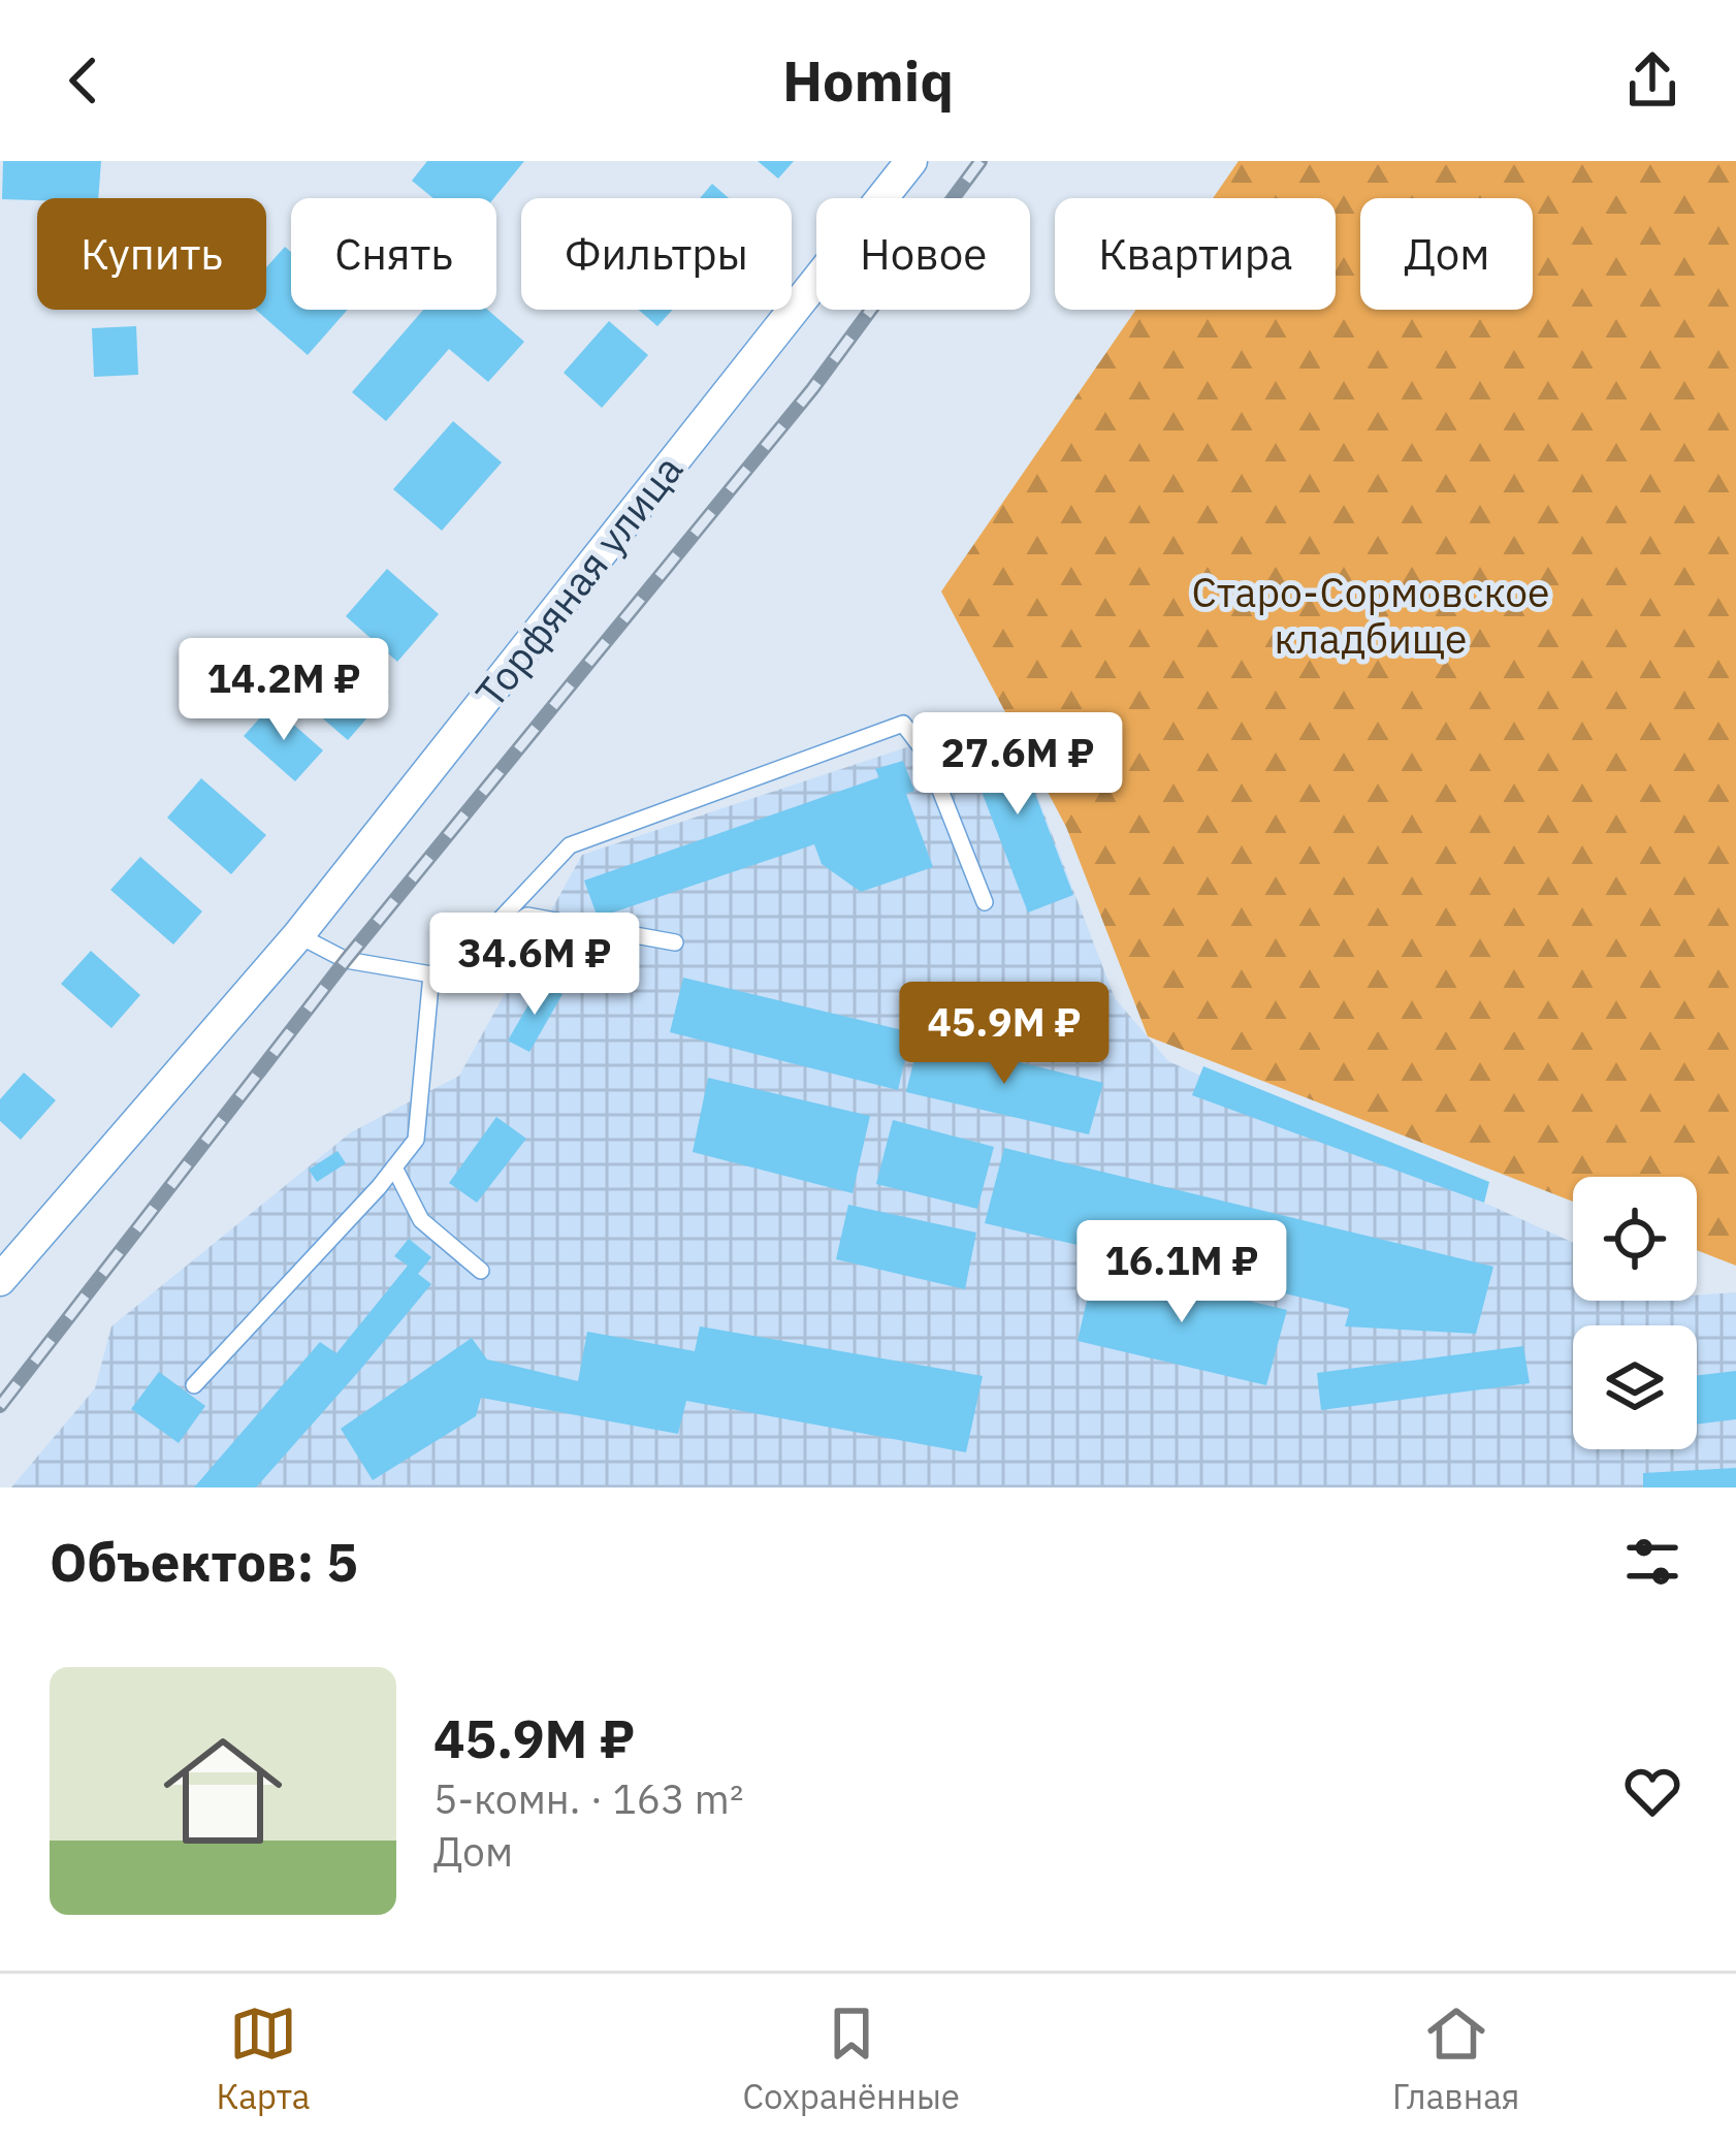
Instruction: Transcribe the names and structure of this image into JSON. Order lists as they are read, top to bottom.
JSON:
{
  "streets": {
    "street": ["Торфяная улица"]
  },
  "parks": ["Старо-Сормовское кладбище"],
  "page": {
    "header": "Homiq",
    "chip": [
      "Купить",
      "Снять",
      "Фильтры",
      "Новое",
      "Квартира",
      "Дом"
    ],
    "price": [
      "14.2M ₽",
      "27.6M ₽",
      "34.6M ₽",
      "45.9M ₽",
      "16.1M ₽"
    ],
    "heading": "Объектов: 5",
    "list": [
      {
        "name": "45.9M ₽",
        "note": "5-комн. · 163 m² · Дом"
      }
    ],
    "tabs": ["Карта", "Сохранённые", "Главная"]
  }
}
